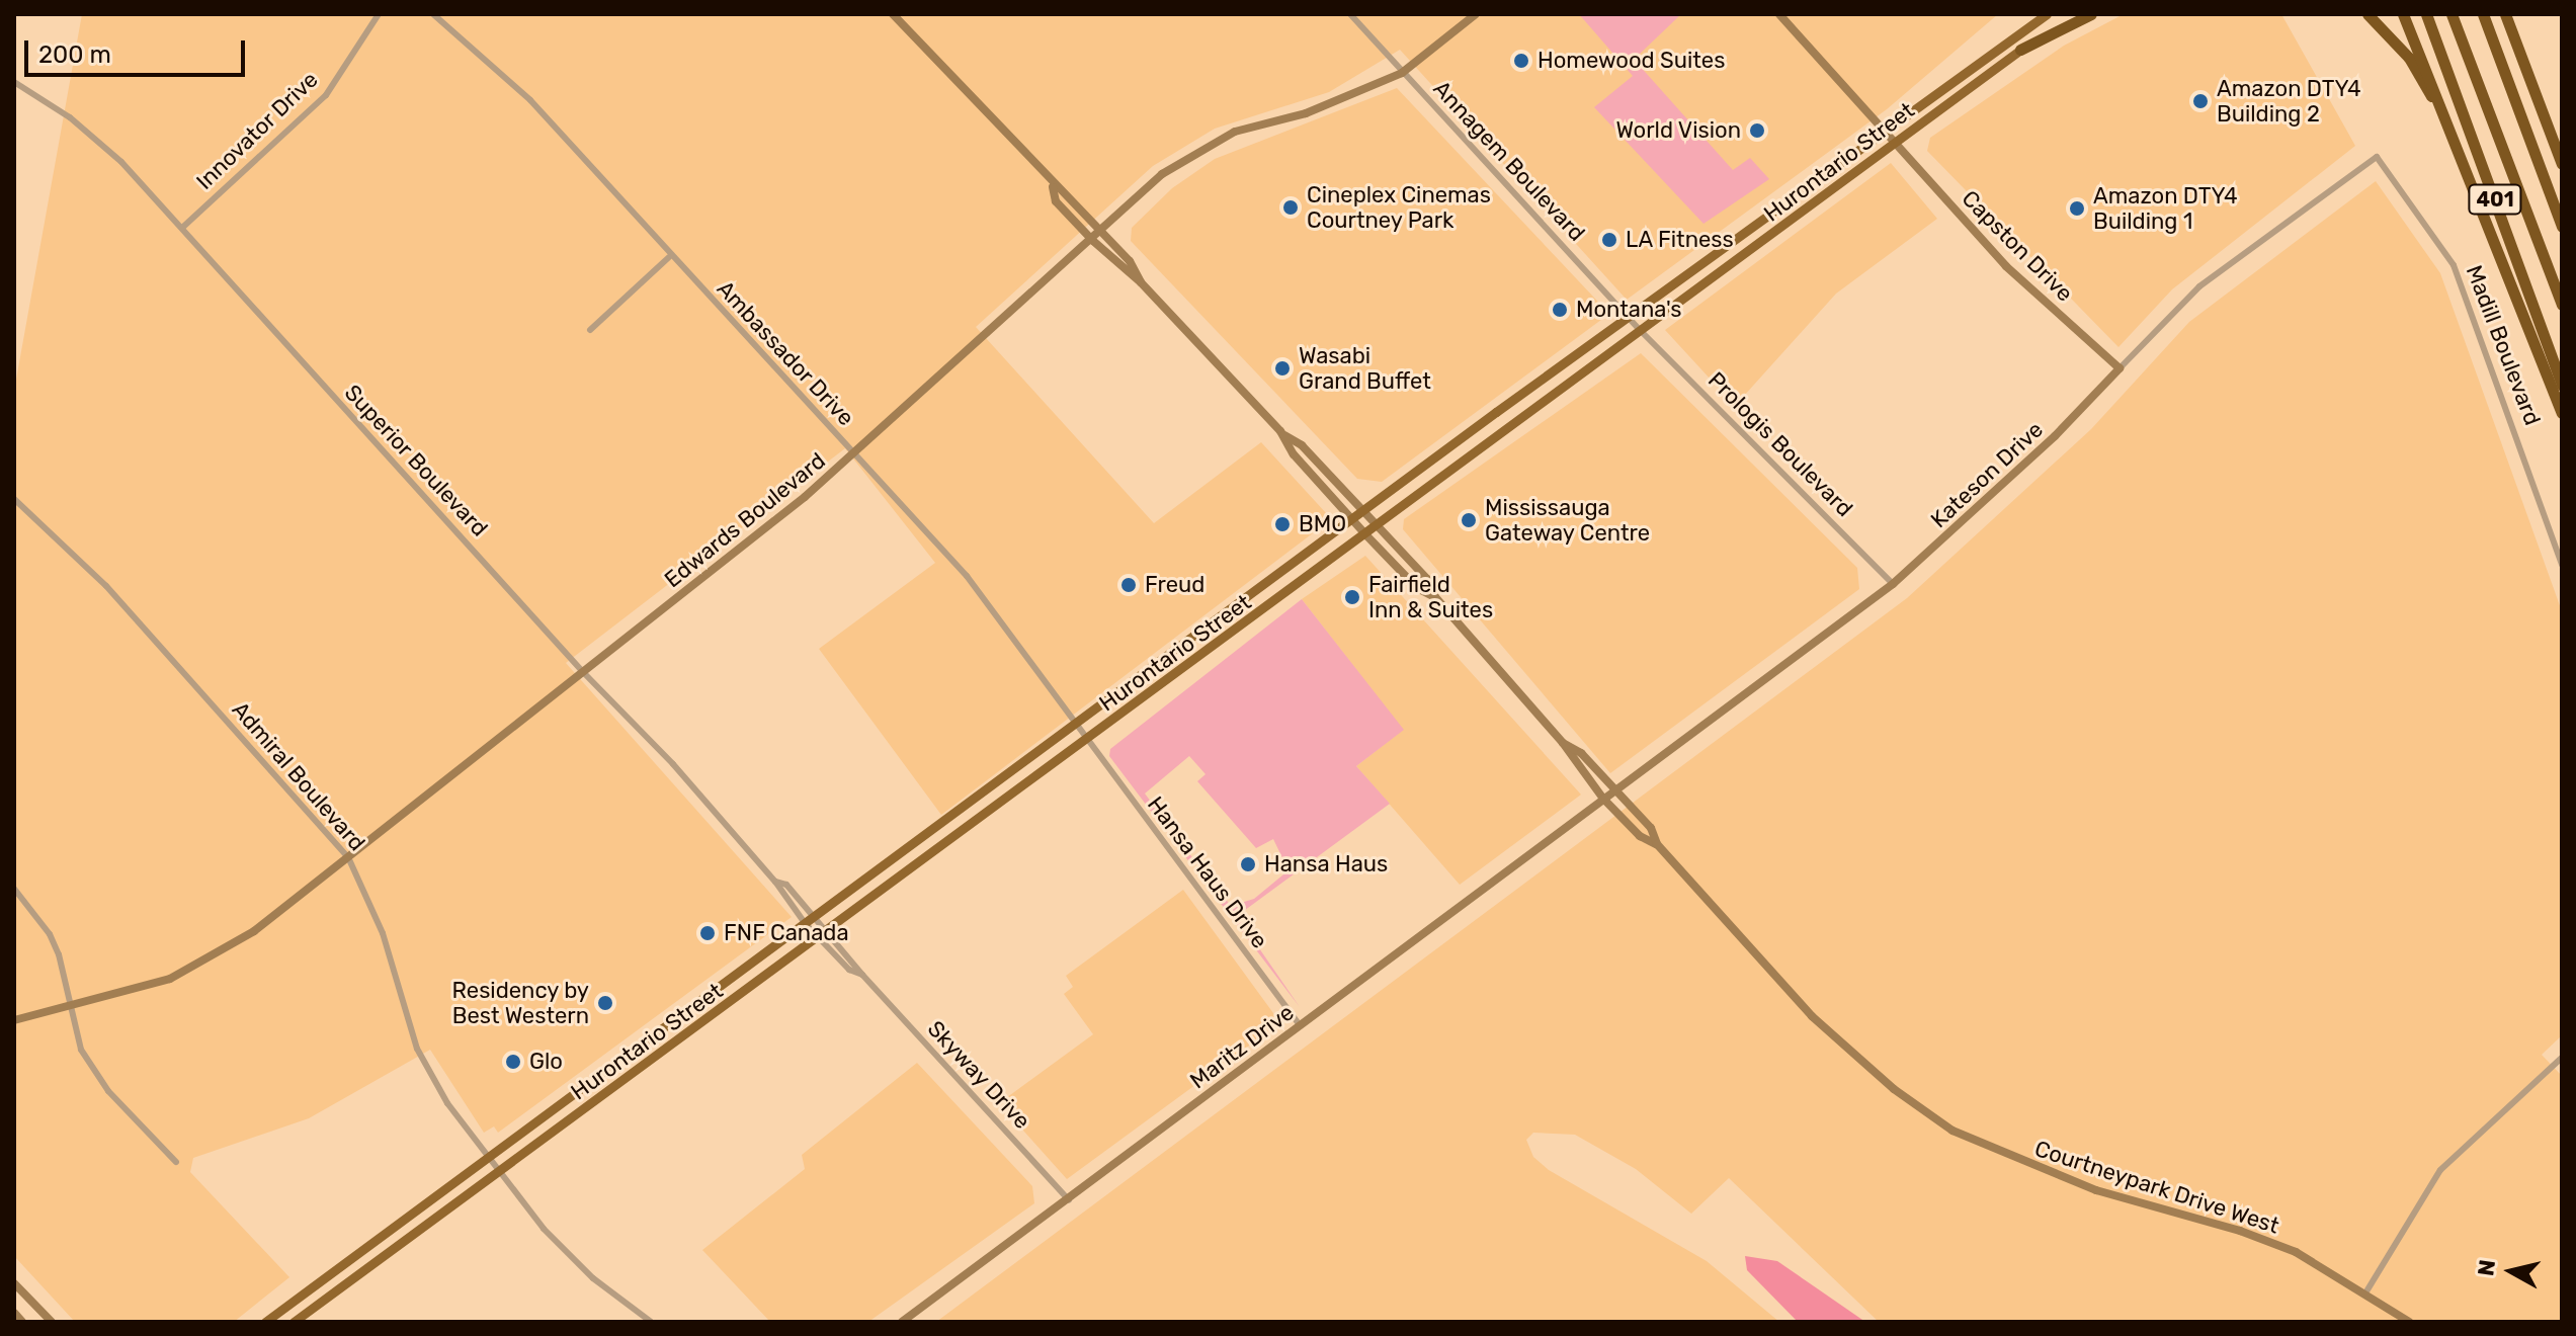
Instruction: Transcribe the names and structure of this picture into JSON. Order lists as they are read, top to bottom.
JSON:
{
  "streets": {
    "highway": ["401"],
    "main road": ["Hurontario Street"],
    "street": [
      "Innovator Drive",
      "Annagem Boulevard",
      "Capston Drive",
      "Madill Boulevard",
      "Ambassador Drive",
      "Prologis Boulevard",
      "Superior Boulevard",
      "Kateson Drive",
      "Edwards Boulevard",
      "Admiral Boulevard",
      "Hansa Haus Drive",
      "Maritz Drive",
      "Skyway Drive",
      "Courtneypark Drive West"
    ]
  },
  "crossings": [
    ["Innovator Drive", "Superior Boulevard"],
    ["Annagem Boulevard", "Hurontario Street"],
    ["Annagem Boulevard", "Prologis Boulevard"],
    ["Annagem Boulevard", "Edwards Boulevard"],
    ["Hurontario Street", "Capston Drive"],
    ["Hurontario Street", "Ambassador Drive"],
    ["Hurontario Street", "Prologis Boulevard"],
    ["Hurontario Street", "Superior Boulevard"],
    ["Hurontario Street", "Admiral Boulevard"],
    ["Hurontario Street", "Hansa Haus Drive"],
    ["Hurontario Street", "Skyway Drive"],
    ["Hurontario Street", "Courtneypark Drive West"],
    ["Capston Drive", "Kateson Drive"],
    ["Madill Boulevard", "Kateson Drive"],
    ["Ambassador Drive", "Edwards Boulevard"],
    ["Ambassador Drive", "Hansa Haus Drive"],
    ["Prologis Boulevard", "Kateson Drive"],
    ["Superior Boulevard", "Edwards Boulevard"],
    ["Superior Boulevard", "Skyway Drive"],
    ["Kateson Drive", "Maritz Drive"],
    ["Kateson Drive", "Courtneypark Drive West"],
    ["Edwards Boulevard", "Admiral Boulevard"],
    ["Hansa Haus Drive", "Maritz Drive"],
    ["Maritz Drive", "Skyway Drive"],
    ["Maritz Drive", "Courtneypark Drive West"]
  ],
  "places": [
    "Homewood Suites",
    "Amazon DTY4 Building 2",
    "World Vision",
    "Cineplex Cinemas Courtney Park",
    "Amazon DTY4 Building 1",
    "LA Fitness",
    "Montana's",
    "Wasabi Grand Buffet",
    "Mississauga Gateway Centre",
    "BMO",
    "Freud",
    "Fairfield Inn & Suites",
    "Hansa Haus",
    "FNF Canada",
    "Residency by Best Western",
    "Glo"
  ],
  "scale_bar": "200 m",
  "north": "left"
}
